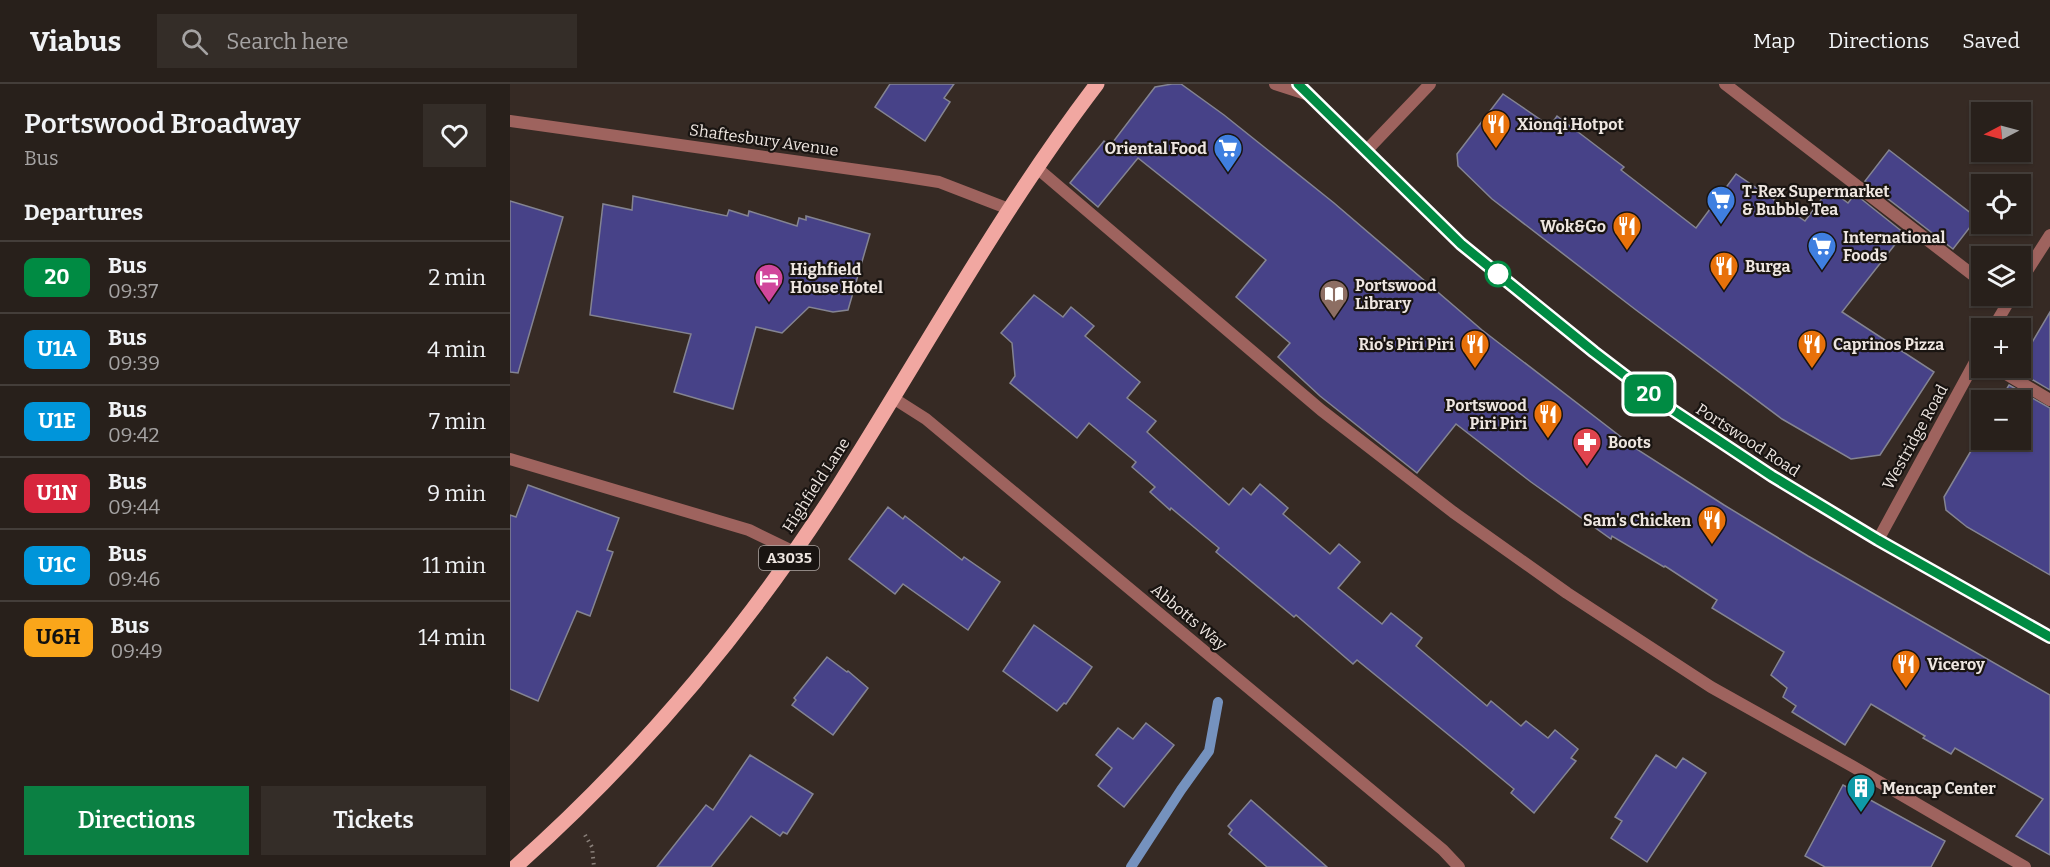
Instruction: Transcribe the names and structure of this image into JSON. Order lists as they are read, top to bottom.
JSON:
{
  "streets": {
    "main road": ["Highfield Lane", "A3035"],
    "street": [
      "Shaftesbury Avenue",
      "Westridge Road",
      "Portswood Road",
      "Abbotts Way"
    ]
  },
  "crossings": [
    ["Shaftesbury Avenue", "Highfield Lane"],
    ["Westridge Road", "Portswood Road"],
    ["Highfield Lane", "Abbotts Way"]
  ],
  "places": {
    "restaurant": [
      "Xionqi Hotpot",
      "Wok&Go",
      "Burga",
      "Rio's Piri Piri",
      "Caprinos Pizza",
      "Portswood Piri Piri",
      "Sam's Chicken",
      "Viceroy"
    ],
    "supermarket": ["Oriental Food", "T-Rex Supermarket & Bubble Tea", "International Foods"],
    "hotel": ["Highfield House Hotel"],
    "library": ["Portswood Library"],
    "pharmacy": ["Boots"],
    "building": ["Mencap Center"]
  },
  "lines": ["bus line 20"],
  "north": "left",
  "page": {
    "header": "Viabus",
    "search": "Search here",
    "nav": ["Map", "Directions", "Saved"],
    "heading": [
      ["Portswood Broadway", "Bus"],
      "Departures"
    ],
    "on_map": "20",
    "map_buttons": ["+", "−"],
    "list": [
      {
        "mark": "20",
        "name": "Bus",
        "note": "09:37",
        "value": "2 min"
      },
      {
        "mark": "U1A",
        "name": "Bus",
        "note": "09:39",
        "value": "4 min"
      },
      {
        "mark": "U1E",
        "name": "Bus",
        "note": "09:42",
        "value": "7 min"
      },
      {
        "mark": "U1N",
        "name": "Bus",
        "note": "09:44",
        "value": "9 min"
      },
      {
        "mark": "U1C",
        "name": "Bus",
        "note": "09:46",
        "value": "11 min"
      },
      {
        "mark": "U6H",
        "name": "Bus",
        "note": "09:49",
        "value": "14 min"
      }
    ],
    "buttons": ["Directions", "Tickets"]
  }
}
